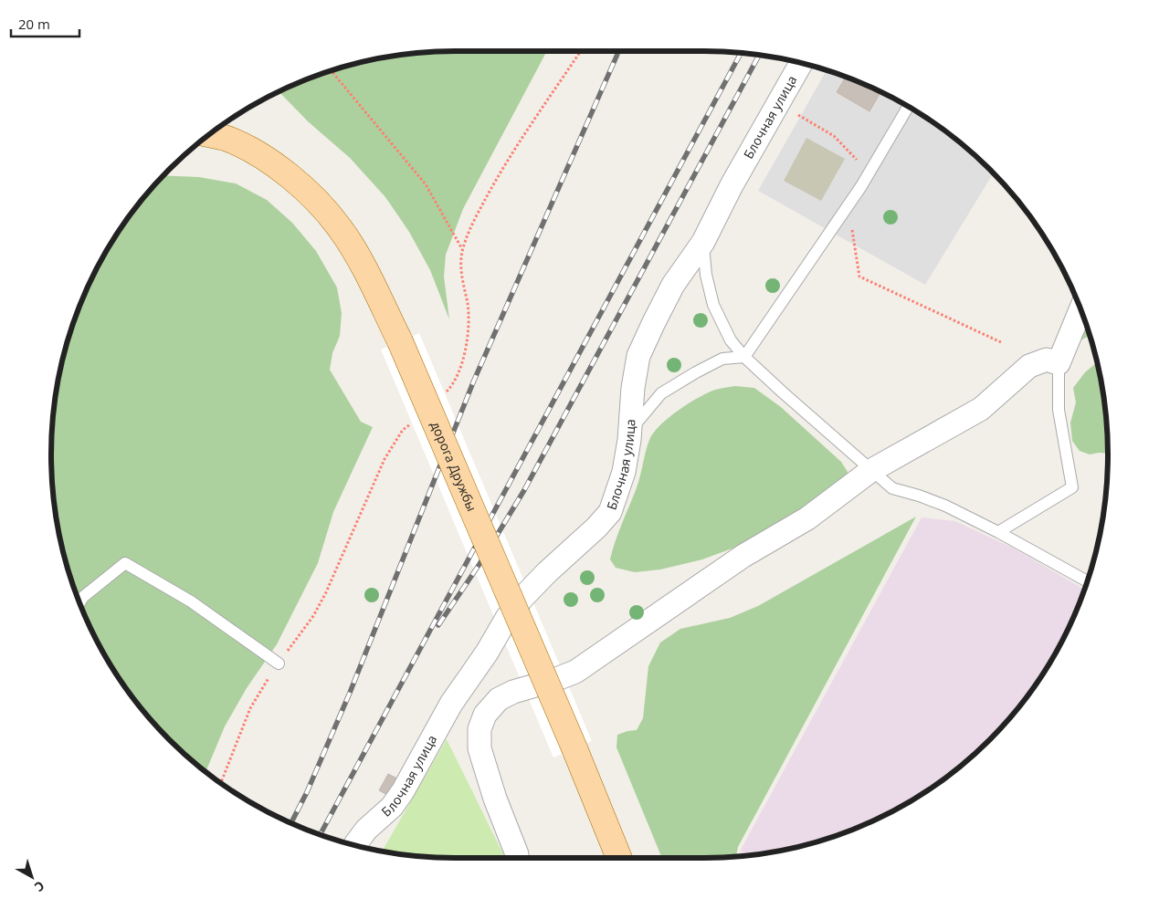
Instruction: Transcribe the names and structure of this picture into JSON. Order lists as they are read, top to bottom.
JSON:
{
  "streets": {
    "main road": ["дорога Дружбы"],
    "street": ["Блочная улица"]
  },
  "scale_bar": "20 m",
  "north": "bottom right"
}
